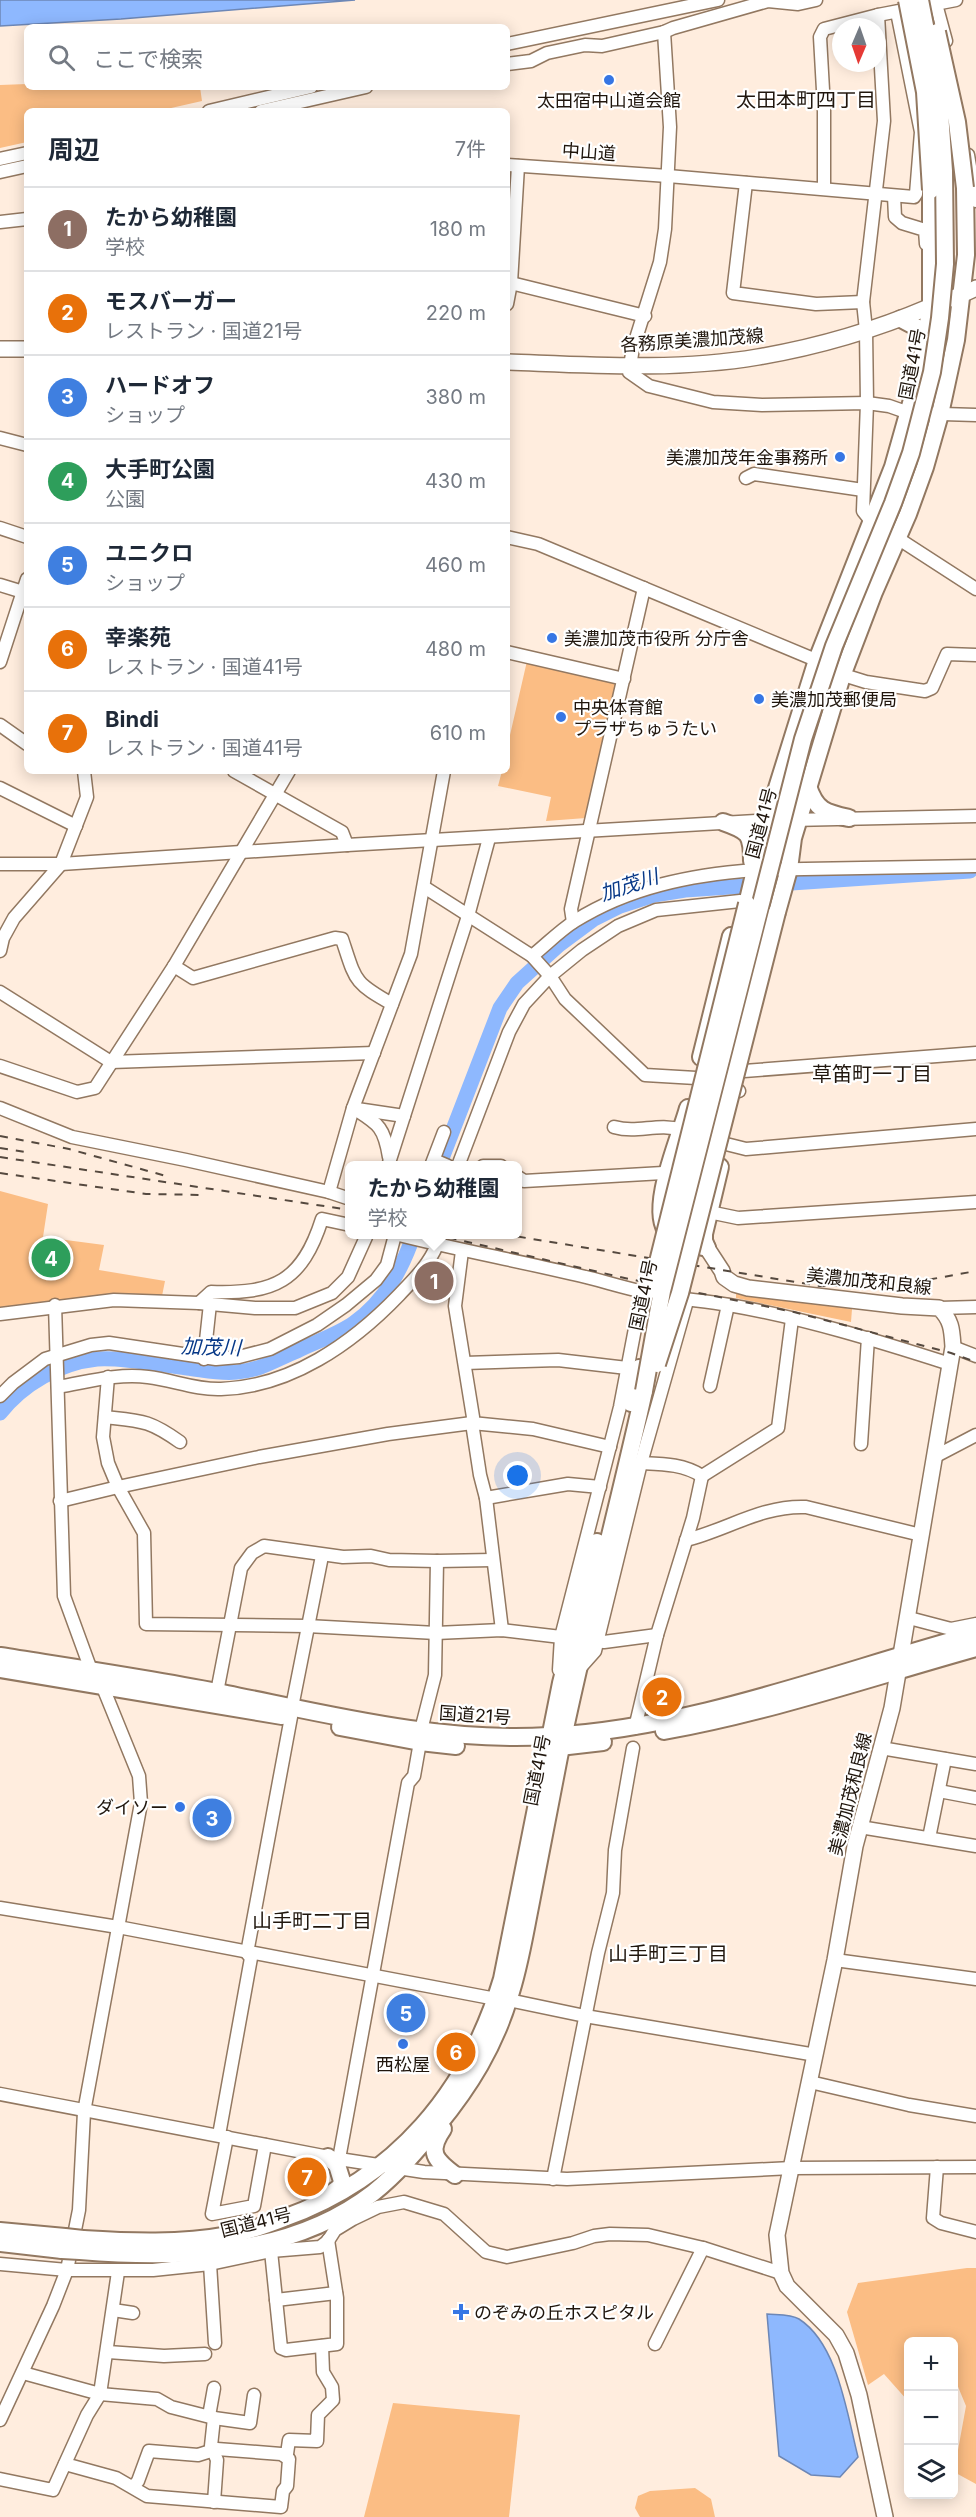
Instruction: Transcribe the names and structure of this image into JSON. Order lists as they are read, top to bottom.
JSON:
{
  "streets": {
    "highway": ["国道41号", "国道21号"],
    "main road": ["各務原美濃加茂線", "美濃加茂和良線"],
    "street": ["中山道"]
  },
  "crossings": [
    ["国道41号", "国道21号"],
    ["美濃加茂和良線", "国道21号"]
  ],
  "districts": [
    "太田本町四丁目",
    "草笛町一丁目",
    "山手町二丁目",
    "山手町三丁目"
  ],
  "water": ["加茂川"],
  "places": {
    "other": [
      "太田宿中山道会館",
      "美濃加茂年金事務所",
      "美濃加茂市役所 分庁舎",
      "美濃加茂郵便局",
      "中央体育館 プラザちゅうたい",
      "ダイソー",
      "西松屋"
    ],
    "health": ["のぞみの丘ホスピタル"]
  },
  "north": "bottom",
  "page": {
    "search": "ここで検索",
    "heading": ["周辺", "7件"],
    "list": [
      {
        "mark": "1",
        "name": "たから幼稚園",
        "note": "学校",
        "value": "180 m"
      },
      {
        "mark": "2",
        "name": "モスバーガー",
        "note": "レストラン · 国道21号",
        "value": "220 m"
      },
      {
        "mark": "3",
        "name": "ハードオフ",
        "note": "ショップ",
        "value": "380 m"
      },
      {
        "mark": "4",
        "name": "大手町公園",
        "note": "公園",
        "value": "430 m"
      },
      {
        "mark": "5",
        "name": "ユニクロ",
        "note": "ショップ",
        "value": "460 m"
      },
      {
        "mark": "6",
        "name": "幸楽苑",
        "note": "レストラン · 国道41号",
        "value": "480 m"
      },
      {
        "mark": "7",
        "name": "Bindi",
        "note": "レストラン · 国道41号",
        "value": "610 m"
      }
    ],
    "popup": ["たから幼稚園", "学校"],
    "pins": [
      "4",
      "1",
      "2",
      "3",
      "5",
      "6",
      "7"
    ],
    "map_buttons": ["+", "−"]
  }
}
